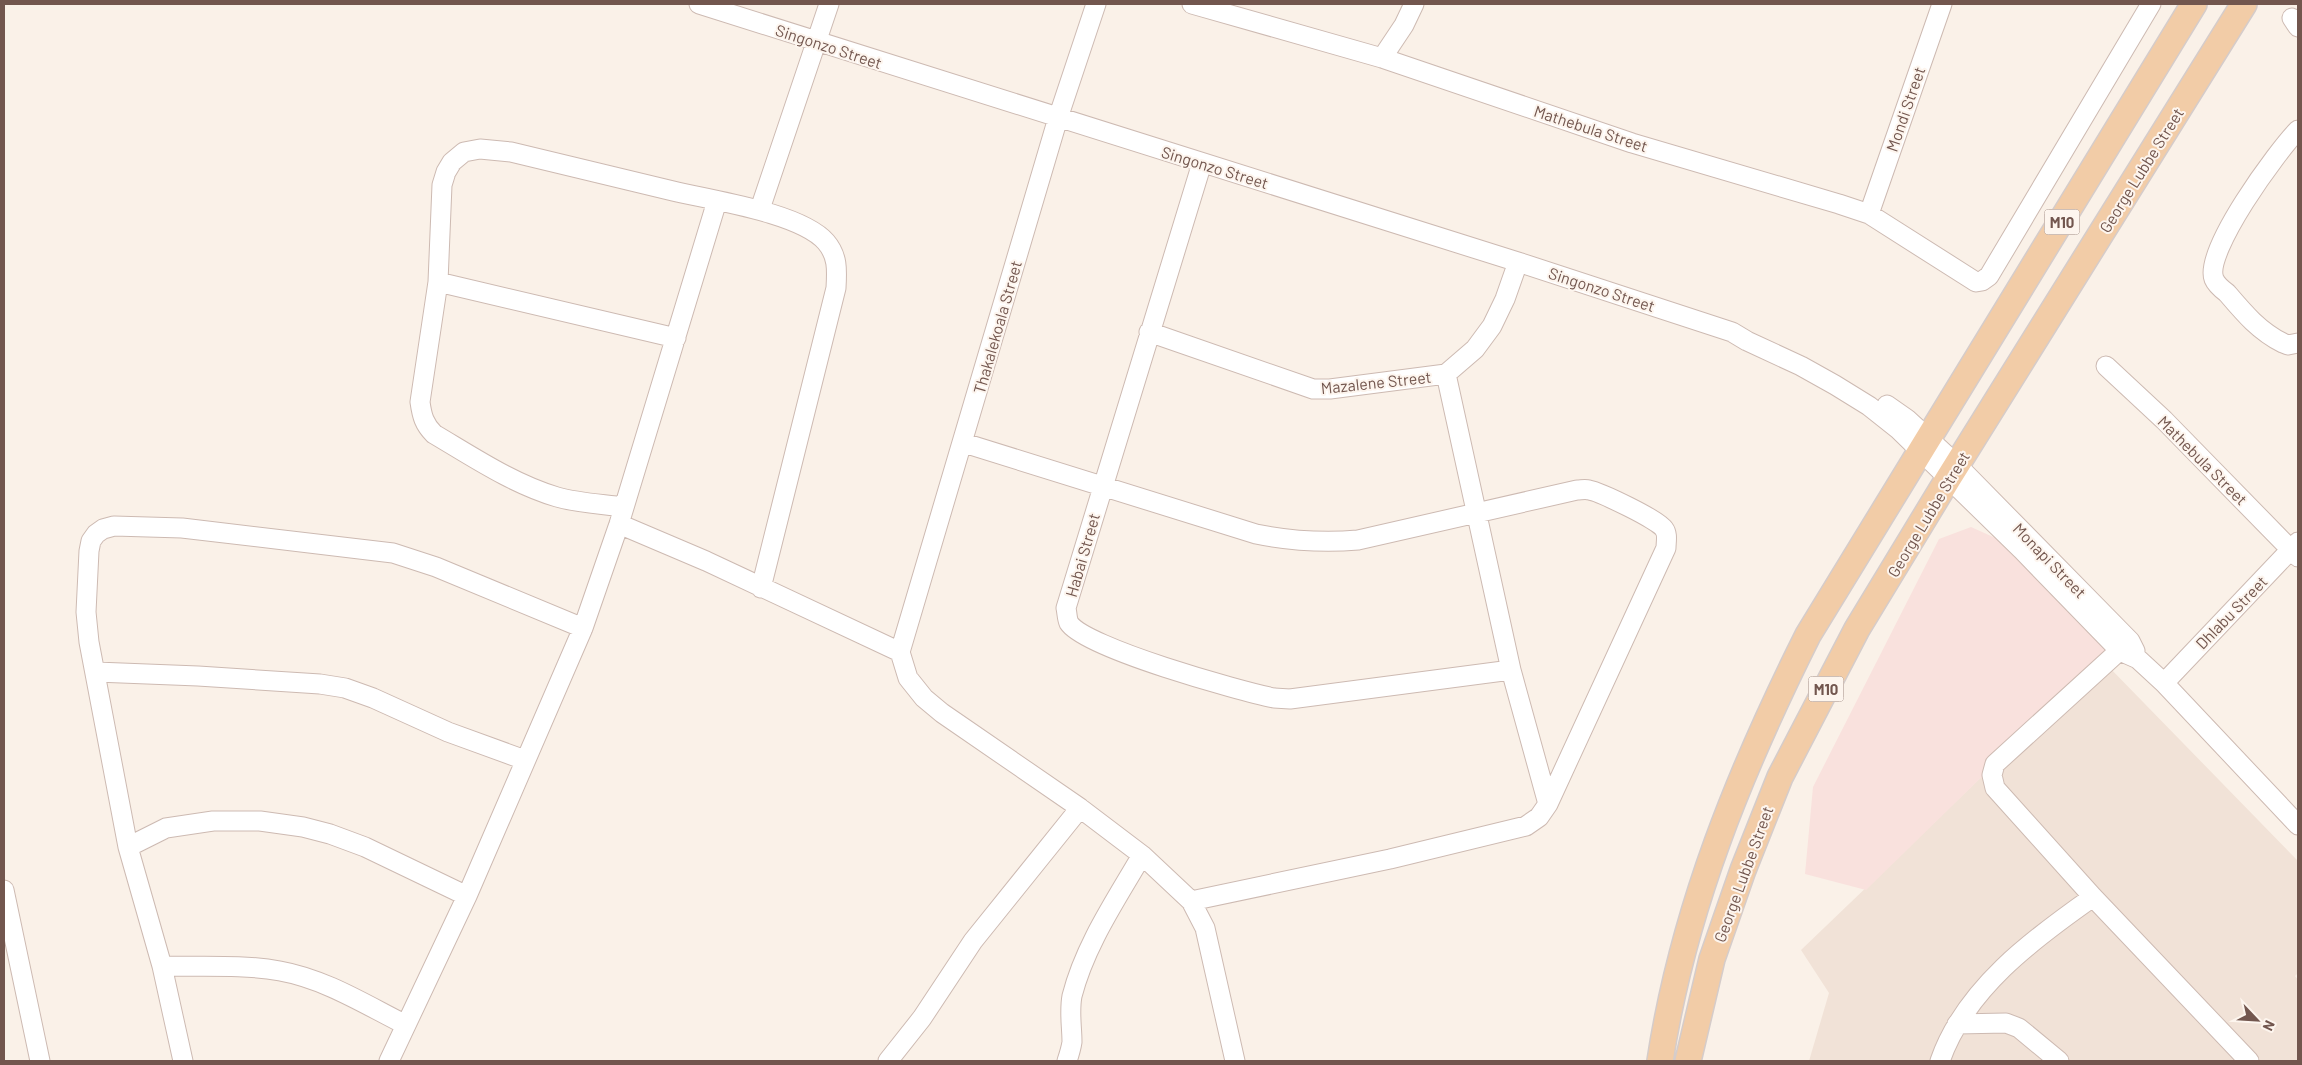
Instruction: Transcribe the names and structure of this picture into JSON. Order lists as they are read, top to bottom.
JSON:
{
  "streets": {
    "main road": ["George Lubbe Street", "M10"],
    "street": [
      "Singonzo Street",
      "Mondi Street",
      "Mathebula Street",
      "Thakalekoala Street",
      "Mazalene Street",
      "Habai Street",
      "Monapi Street",
      "Dhlabu Street"
    ]
  },
  "crossings": [
    ["Singonzo Street", "George Lubbe Street"],
    ["Singonzo Street", "Thakalekoala Street"],
    ["Singonzo Street", "Mazalene Street"],
    ["Singonzo Street", "Habai Street"],
    ["Singonzo Street", "Monapi Street"],
    ["Mondi Street", "Mathebula Street"],
    ["Mathebula Street", "Dhlabu Street"],
    ["George Lubbe Street", "Monapi Street"],
    ["Mazalene Street", "Habai Street"],
    ["Monapi Street", "Dhlabu Street"]
  ],
  "north": "bottom right"
}
